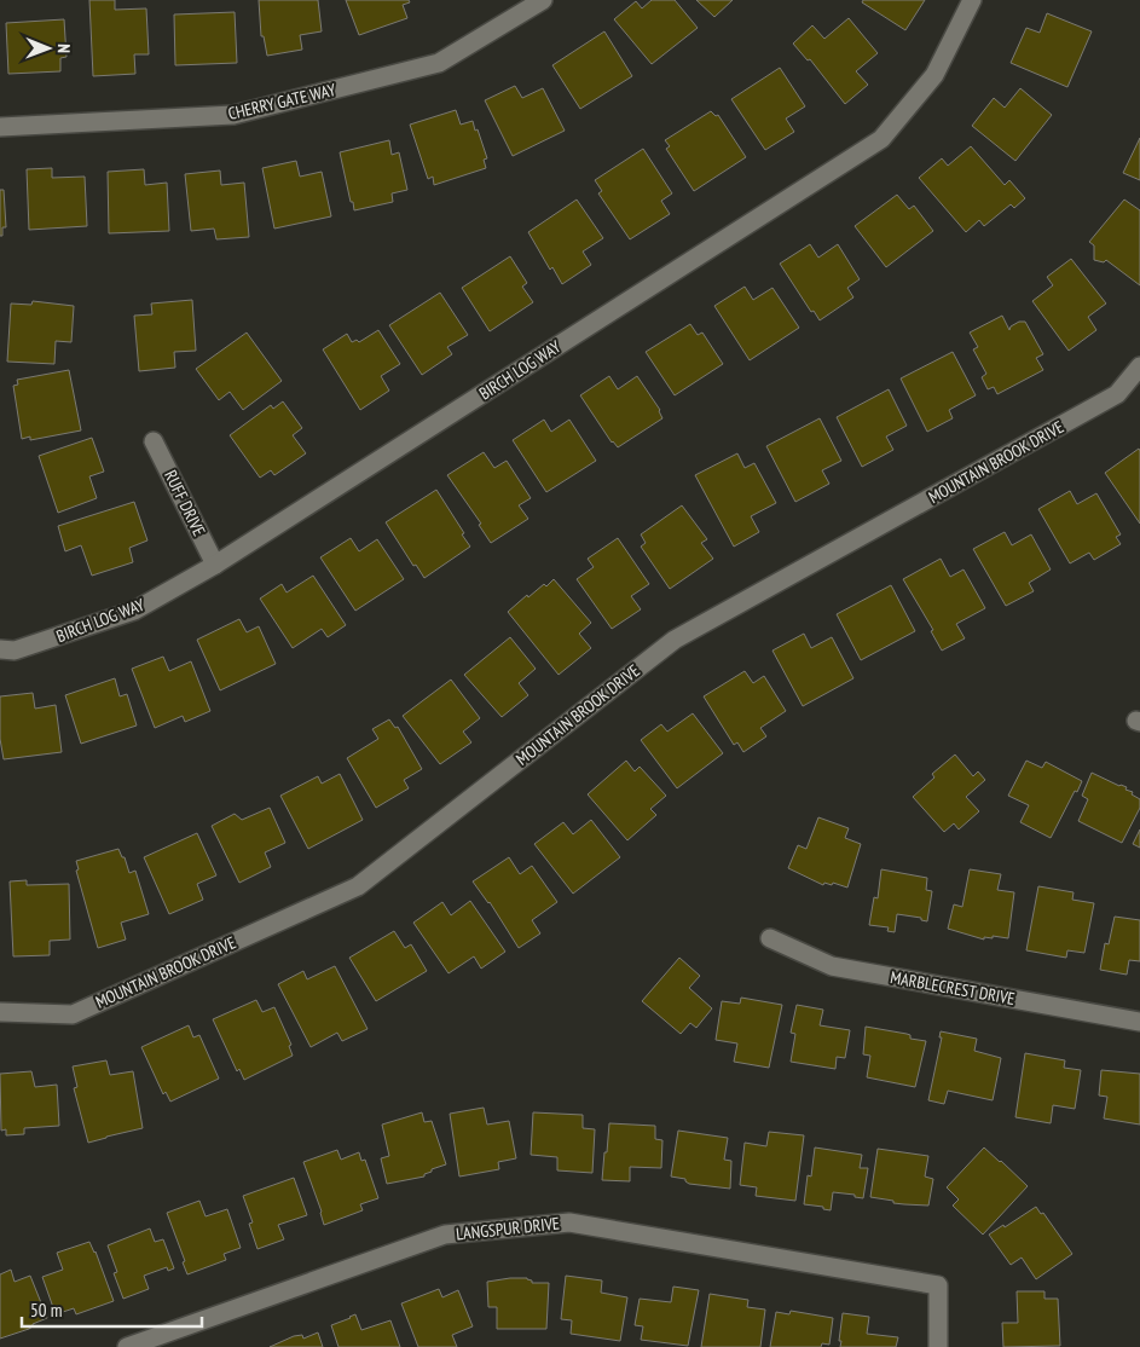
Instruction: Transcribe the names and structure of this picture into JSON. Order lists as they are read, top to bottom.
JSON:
{
  "streets": {
    "street": [
      "CHERRY GATE WAY",
      "BIRCH LOG WAY",
      "MOUNTAIN BROOK DRIVE",
      "RUFF DRIVE",
      "MARBLECREST DRIVE",
      "LANGSPUR DRIVE"
    ]
  },
  "crossings": [
    ["BIRCH LOG WAY", "RUFF DRIVE"]
  ],
  "scale_bar": "50 m",
  "north": "right"
}
